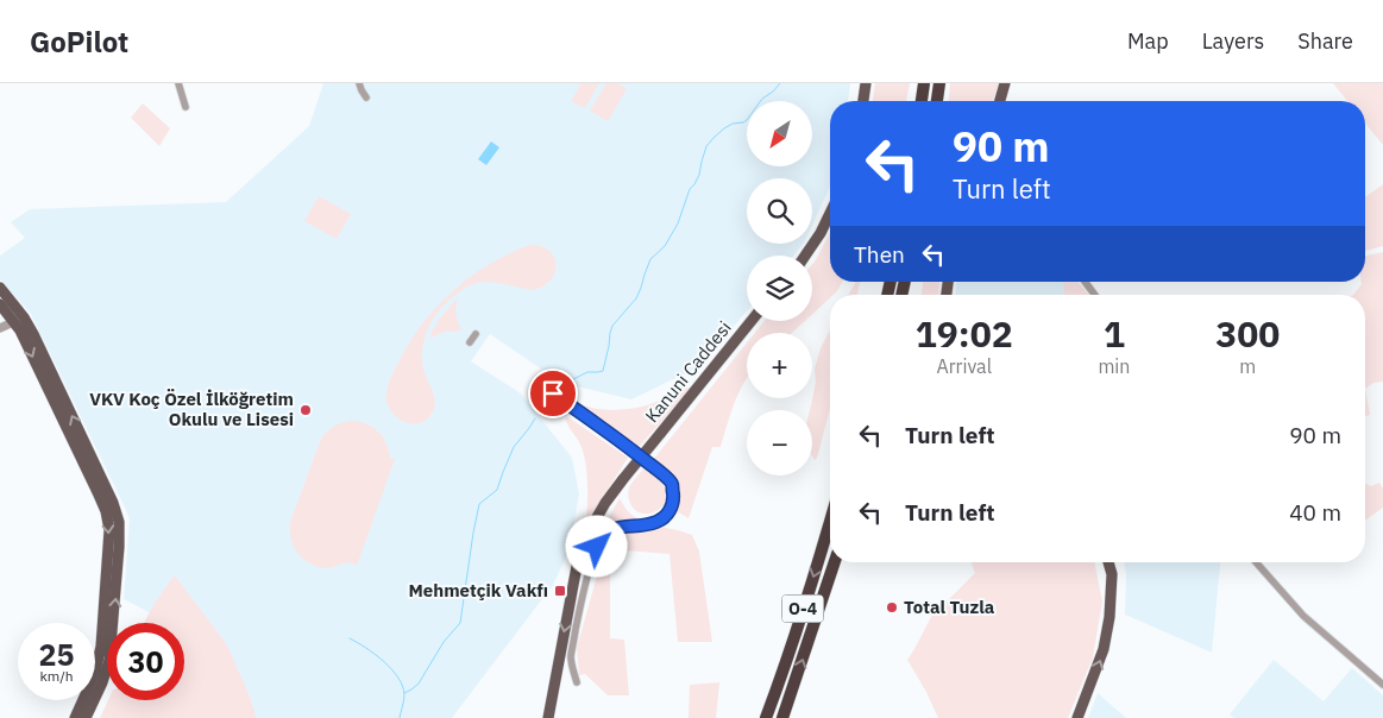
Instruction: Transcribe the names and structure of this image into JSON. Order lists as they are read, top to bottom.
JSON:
{
  "streets": {
    "highway": ["O-4"],
    "main road": ["Kanuni Caddesi"]
  },
  "one_way": ["Kanuni Caddesi"],
  "places": {
    "other": ["VKV Koç Özel İlköğretim Okulu ve Lisesi", "Total Tuzla"],
    "transit": ["Mehmetçik Vakfı"]
  },
  "north": "bottom left",
  "page": {
    "header": "GoPilot",
    "nav": ["Map", "Layers", "Share"],
    "map_buttons": ["+", "−"],
    "turn": ["90 m", "Turn left"],
    "then": "Then",
    "eta": [
      "19:02",
      "Arrival",
      "1",
      "min",
      "300",
      "m"
    ],
    "list": [
      {
        "name": "Turn left",
        "value": "90 m"
      },
      {
        "name": "Turn left",
        "value": "40 m"
      }
    ],
    "speed": "25 km/h",
    "limit": "30"
  }
}
